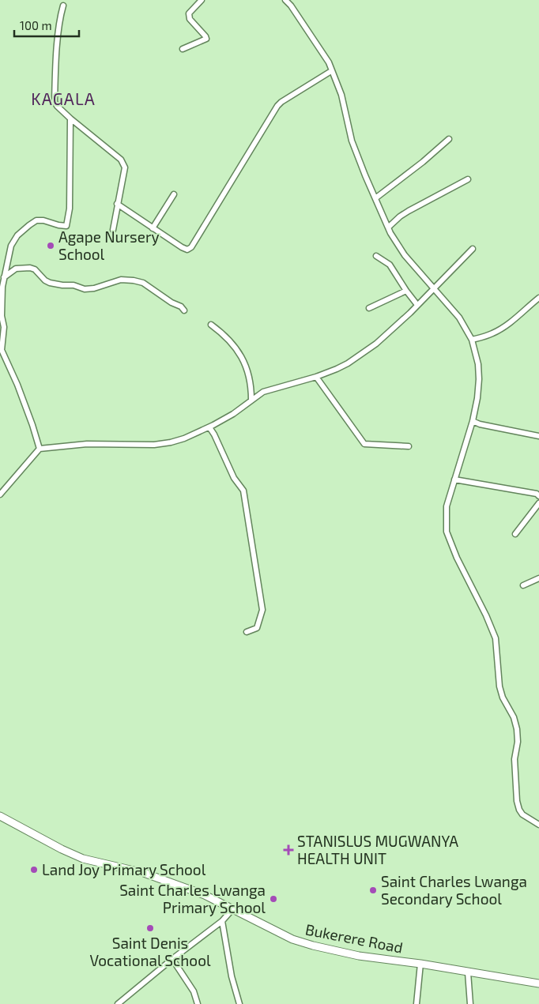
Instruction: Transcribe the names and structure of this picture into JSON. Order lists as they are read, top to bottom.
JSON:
{
  "streets": {
    "street": ["Bukerere Road"]
  },
  "districts": ["KAGALA"],
  "places": {
    "other": [
      "Agape Nursery School",
      "Land Joy Primary School",
      "Saint Charles Lwanga Secondary School",
      "Saint Charles Lwanga Primary School",
      "Saint Denis Vocational School"
    ],
    "health": ["STANISLUS MUGWANYA HEALTH UNIT"]
  },
  "scale_bar": "100 m"
}
